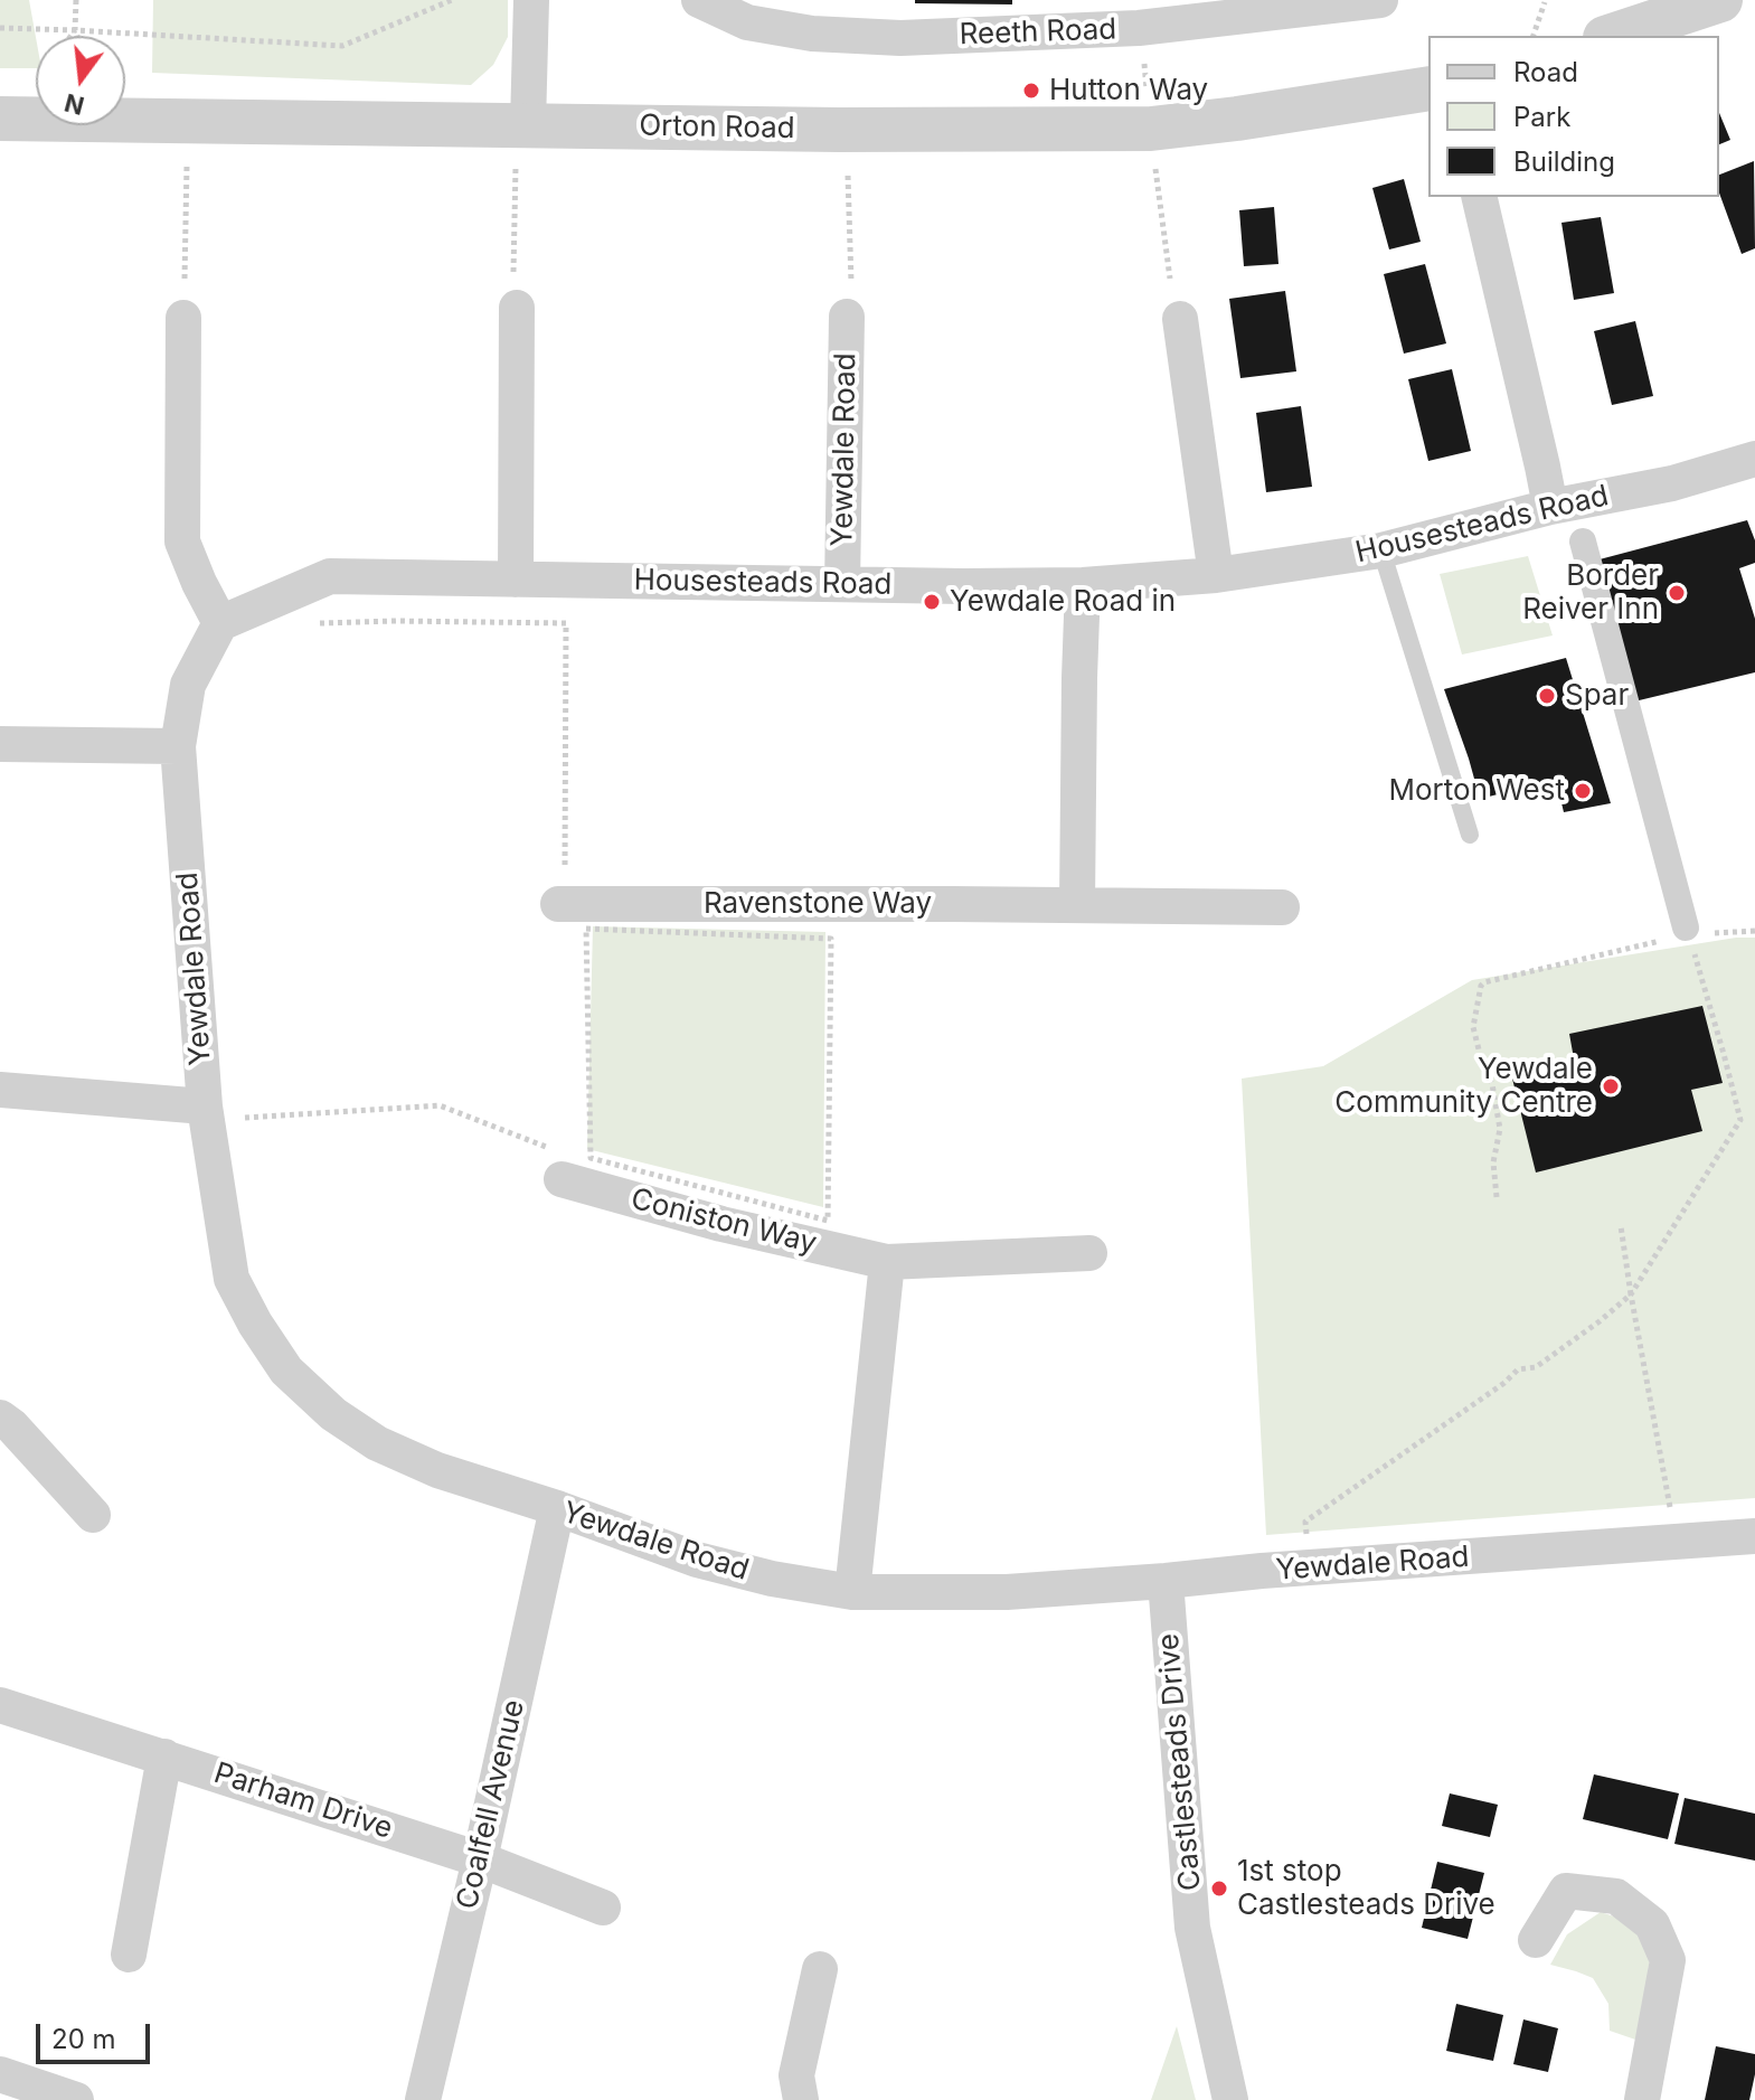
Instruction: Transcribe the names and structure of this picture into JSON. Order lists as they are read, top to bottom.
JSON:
{
  "streets": {
    "street": [
      "Reeth Road",
      "Orton Road",
      "Yewdale Road",
      "Housesteads Road",
      "Ravenstone Way",
      "Coniston Way",
      "Castlesteads Drive",
      "Parham Drive",
      "Coalfell Avenue"
    ]
  },
  "crossings": [
    ["Yewdale Road", "Housesteads Road"],
    ["Yewdale Road", "Castlesteads Drive"],
    ["Yewdale Road", "Coalfell Avenue"],
    ["Parham Drive", "Coalfell Avenue"]
  ],
  "places": [
    "Hutton Way",
    "Border Reiver Inn",
    "Yewdale Road in",
    "Spar",
    "Morton West",
    "Yewdale Community Centre",
    "1st stop Castlesteads Drive"
  ],
  "legend": ["Road", "Park", "Building"],
  "scale_bar": "20 m",
  "north": "bottom"
}
